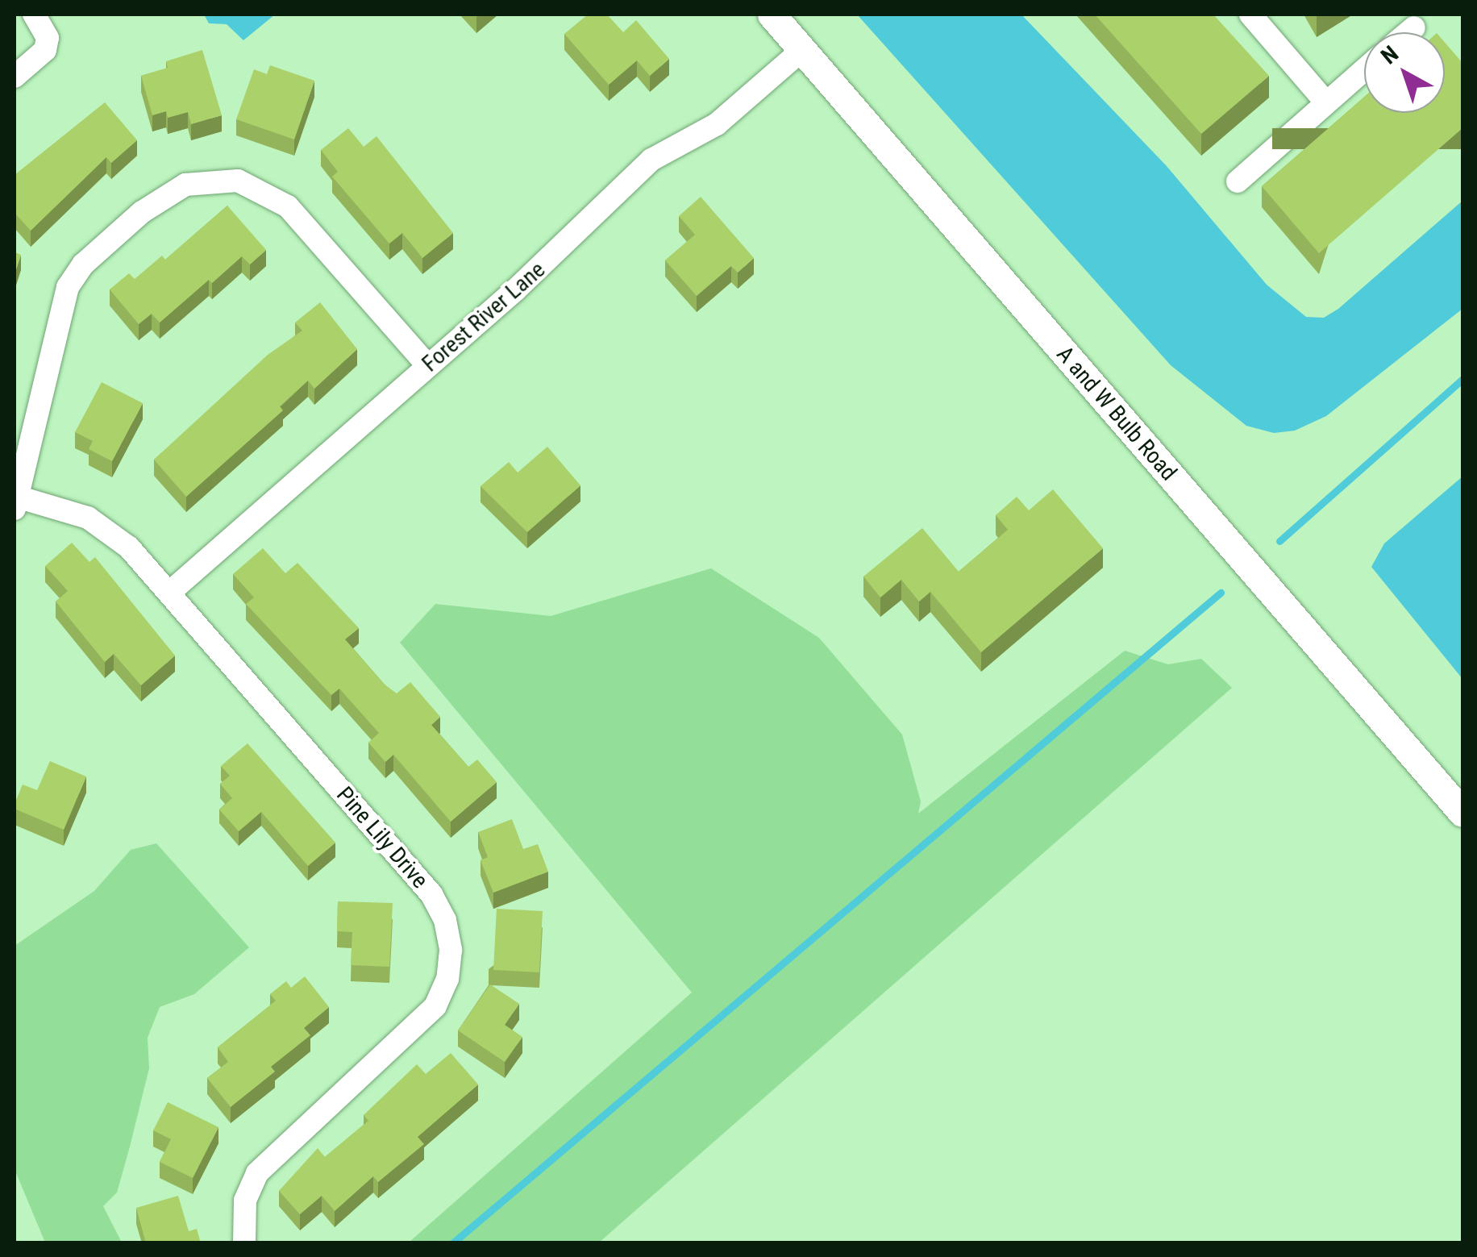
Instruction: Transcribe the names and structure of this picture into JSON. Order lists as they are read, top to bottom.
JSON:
{
  "streets": {
    "street": ["Forest River Lane", "A and W Bulb Road", "Pine Lily Drive"]
  },
  "crossings": [
    ["Forest River Lane", "A and W Bulb Road"],
    ["Forest River Lane", "Pine Lily Drive"]
  ],
  "north": "top left"
}
